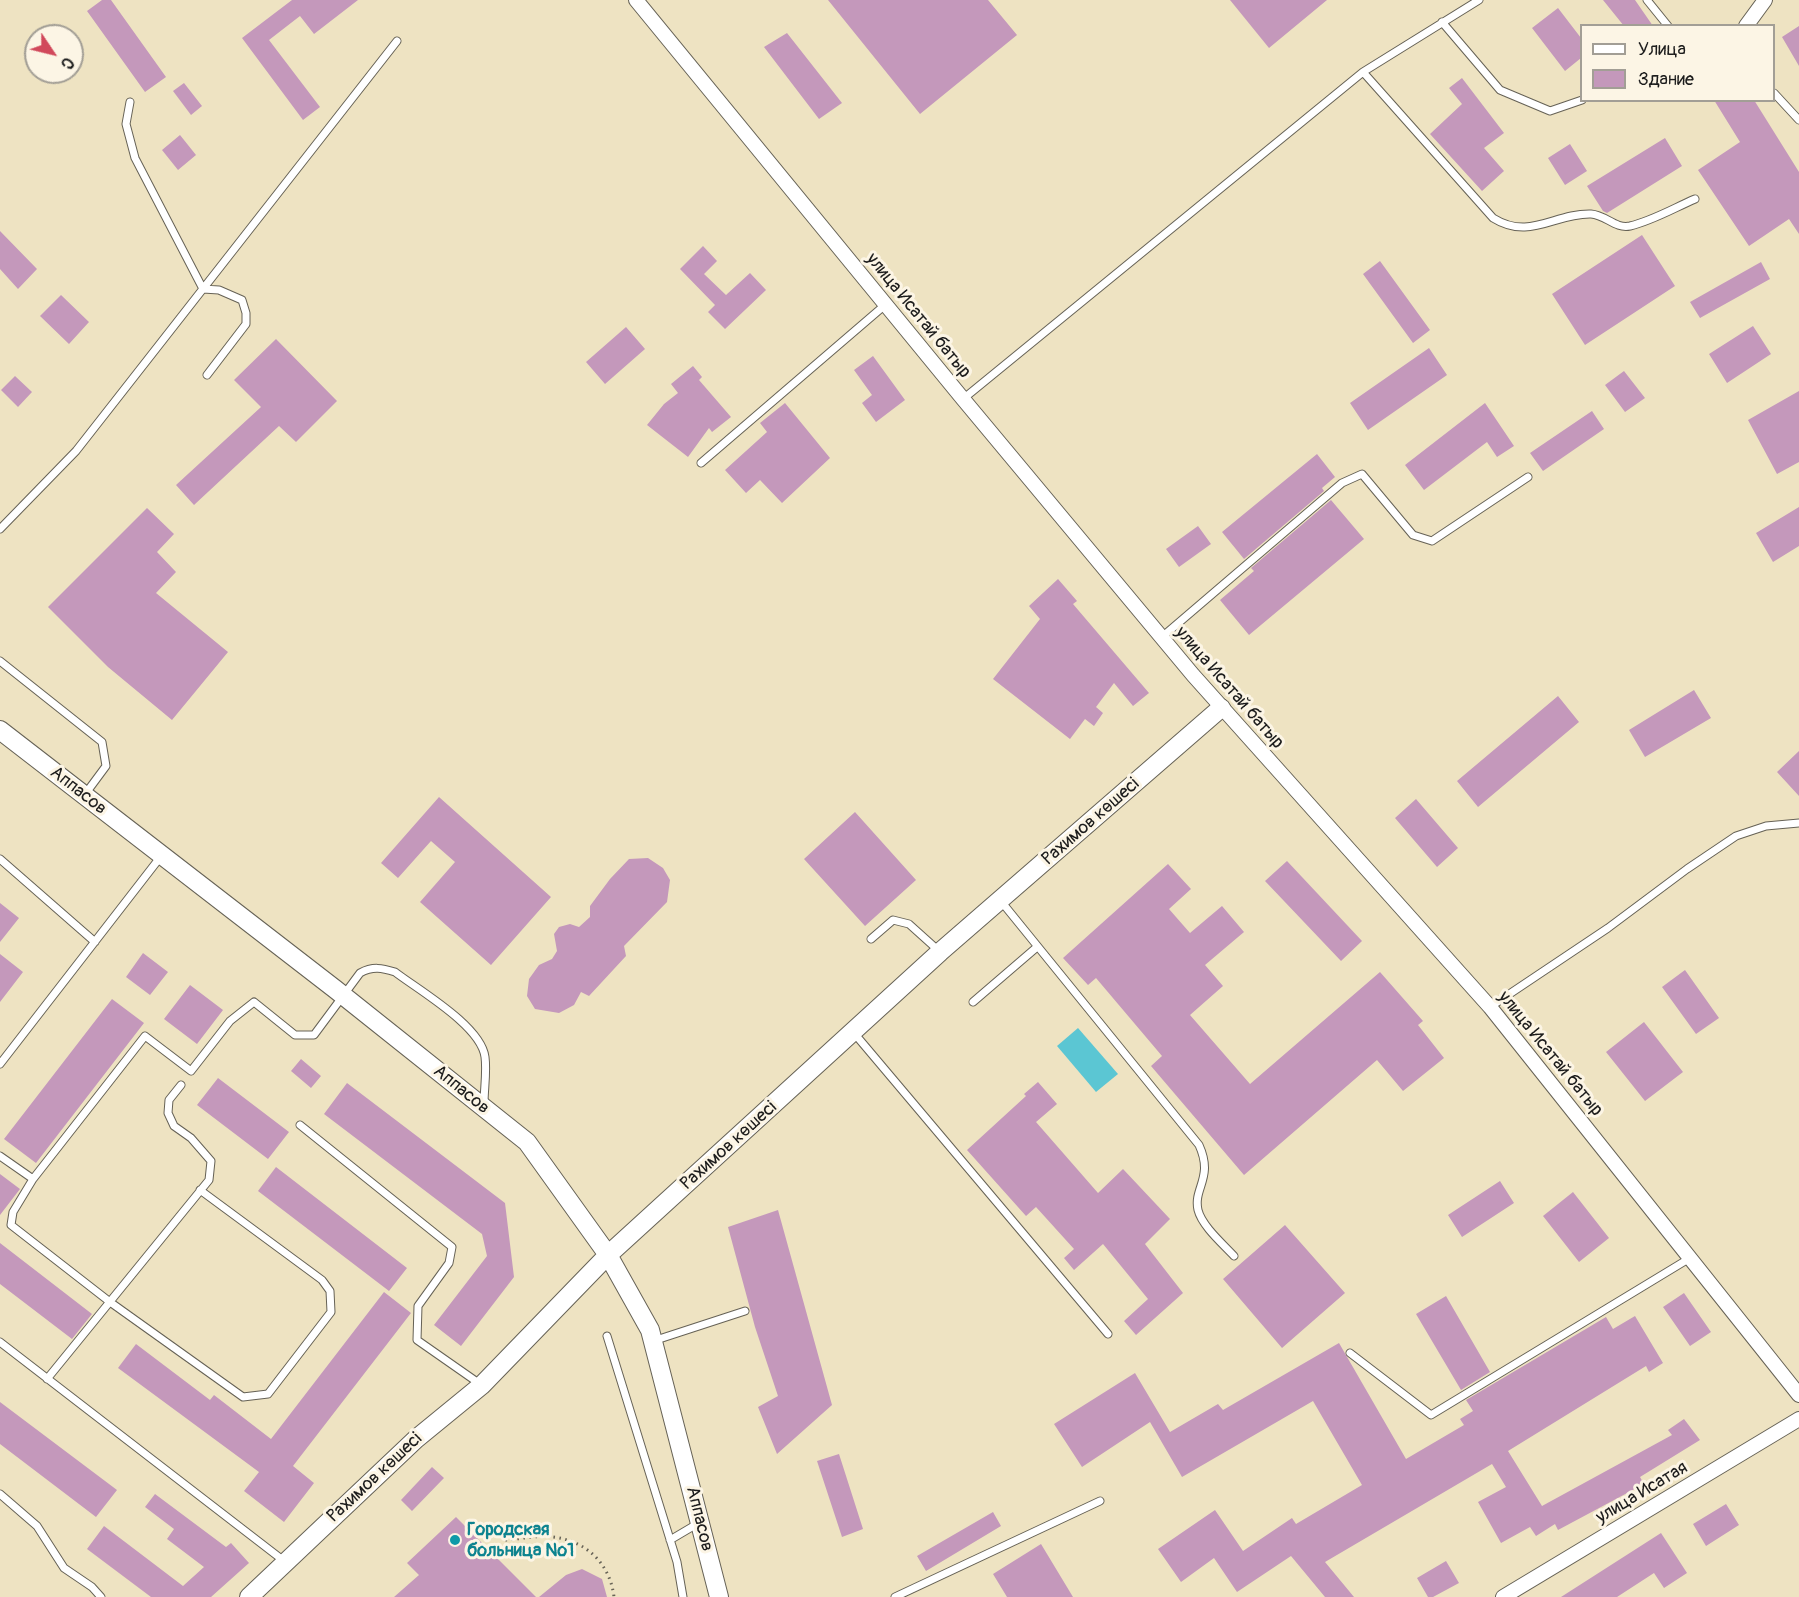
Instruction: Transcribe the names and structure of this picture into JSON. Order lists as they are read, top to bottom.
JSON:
{
  "streets": {
    "street": [
      "улица Исатай батыр",
      "Аппасов",
      "Рахимов көшесі",
      "улица Исатая"
    ]
  },
  "crossings": [
    ["улица Исатай батыр", "Рахимов көшесі"],
    ["Аппасов", "Рахимов көшесі"]
  ],
  "places": ["Городская больница №1"],
  "legend": ["Улица", "Здание"],
  "north": "bottom right"
}
